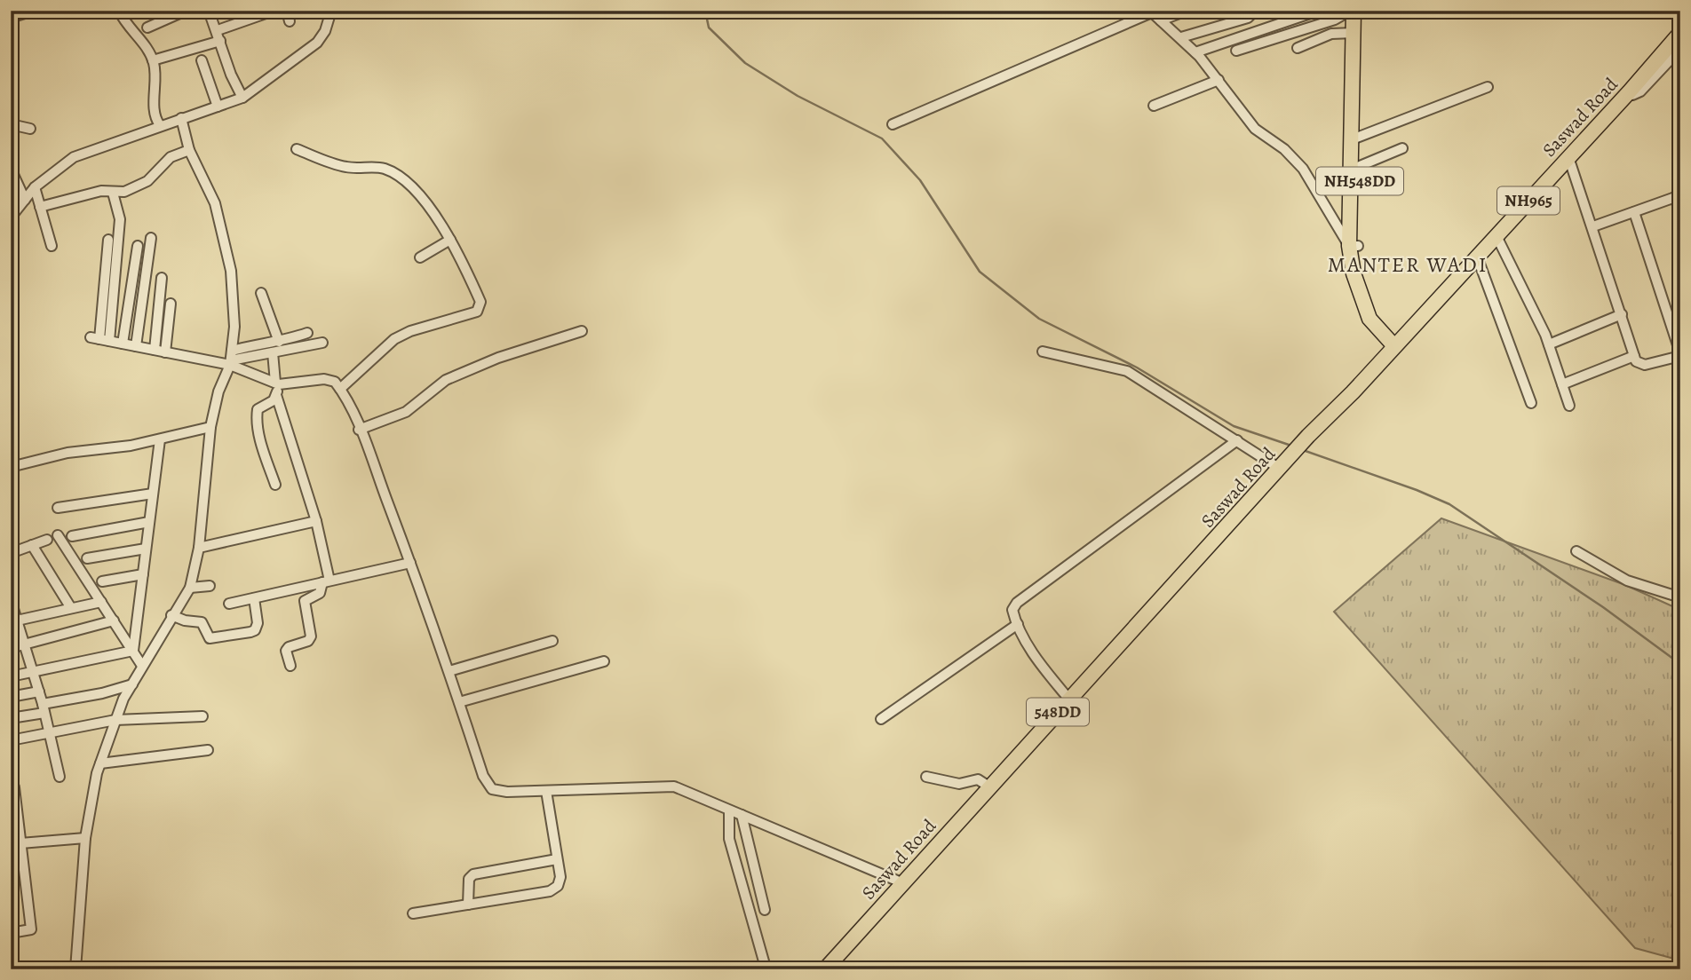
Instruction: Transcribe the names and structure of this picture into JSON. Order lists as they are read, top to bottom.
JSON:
{
  "streets": {
    "highway": [
      "Saswad Road",
      "NH548DD",
      "NH965",
      "548DD"
    ]
  },
  "crossings": [
    ["Saswad Road", "NH548DD"]
  ],
  "districts": ["MANTER WADI"]
}
